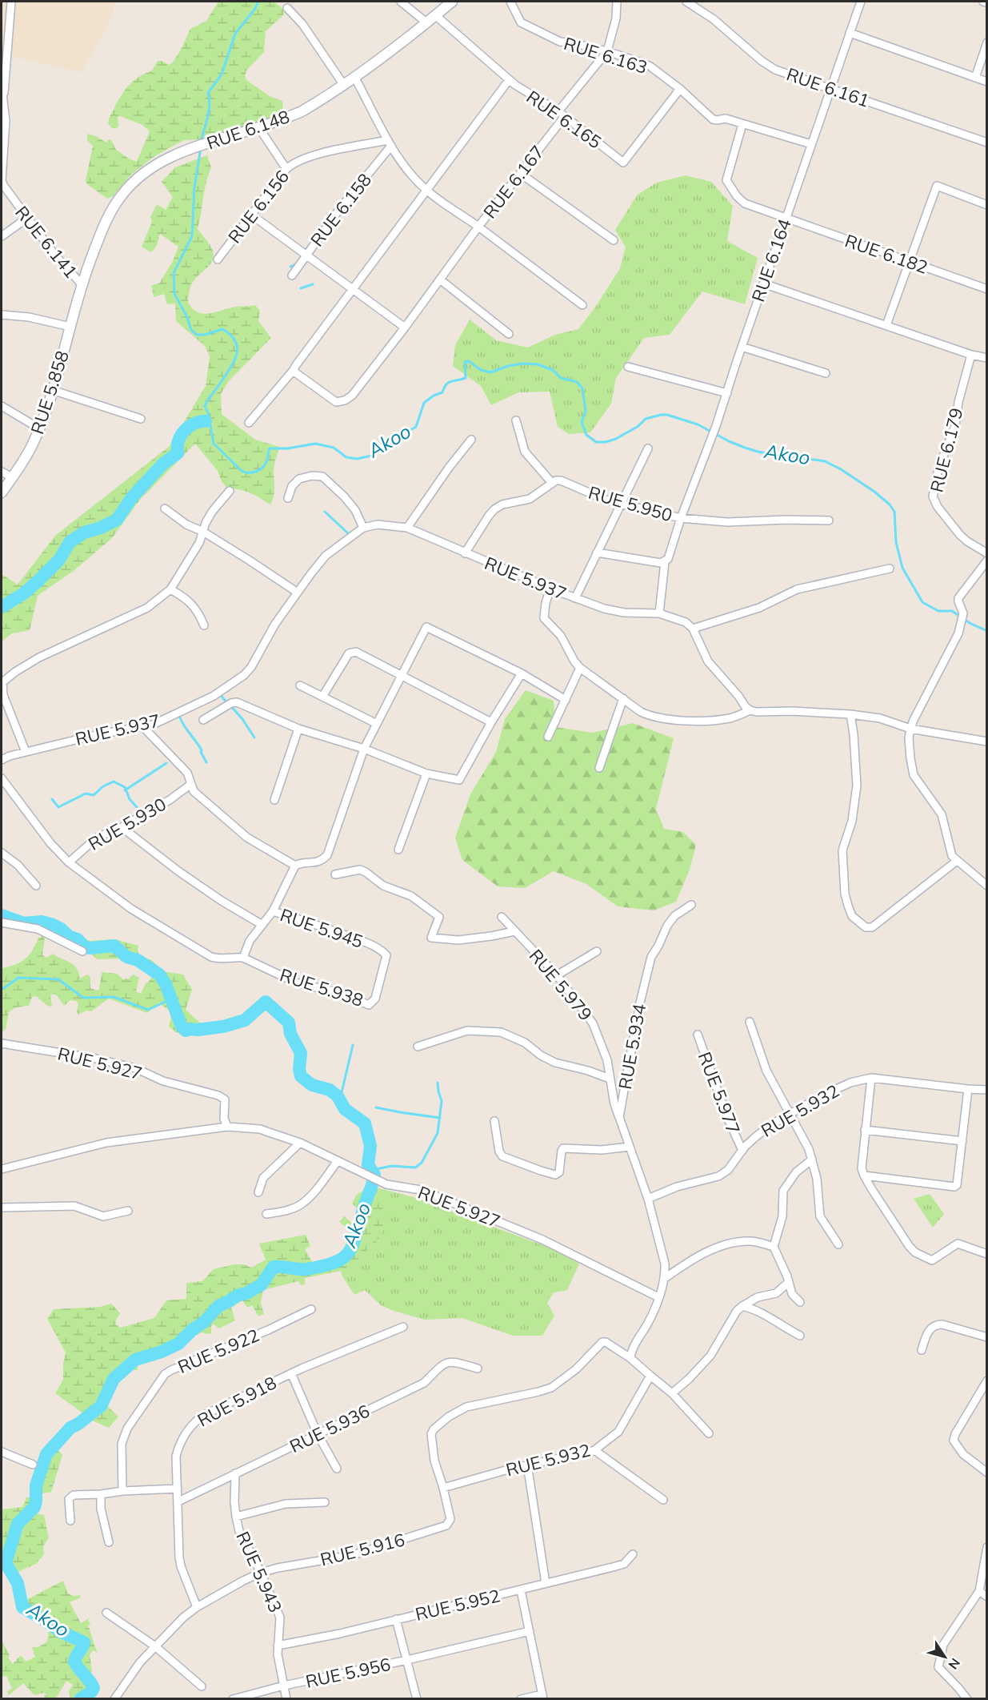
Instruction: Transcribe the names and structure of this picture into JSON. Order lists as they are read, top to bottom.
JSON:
{
  "streets": {
    "street": [
      "RUE 6.163",
      "RUE 6.161",
      "RUE 6.165",
      "RUE 6.148",
      "RUE 6.167",
      "RUE 6.156",
      "RUE 6.158",
      "RUE 6.141",
      "RUE 6.182",
      "RUE 6.164",
      "RUE 5.858",
      "RUE 6.179",
      "RUE 5.950",
      "RUE 5.937",
      "RUE 5.930",
      "RUE 5.945",
      "RUE 5.979",
      "RUE 5.938",
      "RUE 5.934",
      "RUE 5.927",
      "RUE 5.977",
      "RUE 5.932",
      "RUE 5.922",
      "RUE 5.918",
      "RUE 5.936",
      "RUE 5.916",
      "RUE 5.943",
      "RUE 5.952",
      "RUE 5.956"
    ]
  },
  "crossings": [
    ["RUE 6.163", "RUE 6.165"],
    ["RUE 6.163", "RUE 6.167"],
    ["RUE 6.163", "RUE 6.182"],
    ["RUE 6.163", "RUE 6.164"],
    ["RUE 6.161", "RUE 6.164"],
    ["RUE 6.165", "RUE 6.148"],
    ["RUE 6.165", "RUE 6.167"],
    ["RUE 6.148", "RUE 6.167"],
    ["RUE 6.148", "RUE 6.141"],
    ["RUE 6.148", "RUE 5.858"],
    ["RUE 6.167", "RUE 6.156"],
    ["RUE 6.167", "RUE 6.158"],
    ["RUE 6.156", "RUE 6.158"],
    ["RUE 6.141", "RUE 5.858"],
    ["RUE 6.182", "RUE 6.164"],
    ["RUE 6.164", "RUE 5.950"],
    ["RUE 6.164", "RUE 5.937"],
    ["RUE 5.945", "RUE 5.938"],
    ["RUE 5.979", "RUE 5.934"],
    ["RUE 5.934", "RUE 5.932"],
    ["RUE 5.977", "RUE 5.932"],
    ["RUE 5.932", "RUE 5.916"],
    ["RUE 5.918", "RUE 5.936"],
    ["RUE 5.918", "RUE 5.916"],
    ["RUE 5.936", "RUE 5.943"],
    ["RUE 5.916", "RUE 5.943"],
    ["RUE 5.943", "RUE 5.952"],
    ["RUE 5.943", "RUE 5.956"]
  ],
  "water": ["Akoo"],
  "north": "bottom right"
}
